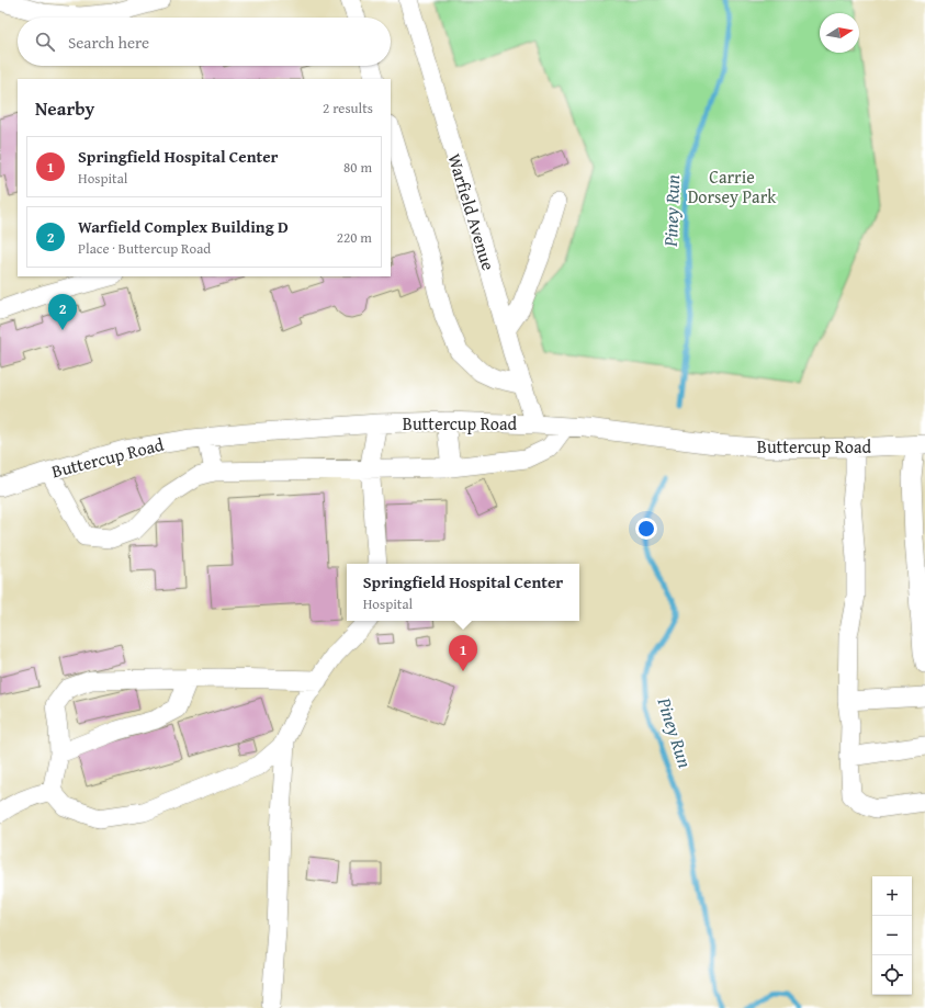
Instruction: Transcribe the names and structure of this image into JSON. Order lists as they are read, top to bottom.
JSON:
{
  "streets": {
    "street": ["Warfield Avenue", "Buttercup Road"]
  },
  "crossings": [
    ["Warfield Avenue", "Buttercup Road"]
  ],
  "water": ["Piney Run"],
  "parks": ["Carrie Dorsey Park"],
  "north": "right",
  "page": {
    "search": "Search here",
    "heading": ["Nearby", "2 results"],
    "list": [
      {
        "mark": "1",
        "name": "Springfield Hospital Center",
        "note": "Hospital",
        "value": "80 m"
      },
      {
        "mark": "2",
        "name": "Warfield Complex Building D",
        "note": "Place · Buttercup Road",
        "value": "220 m"
      }
    ],
    "pins": ["2", "1"],
    "popup": ["Springfield Hospital Center", "Hospital"],
    "map_buttons": ["+", "−"]
  }
}
